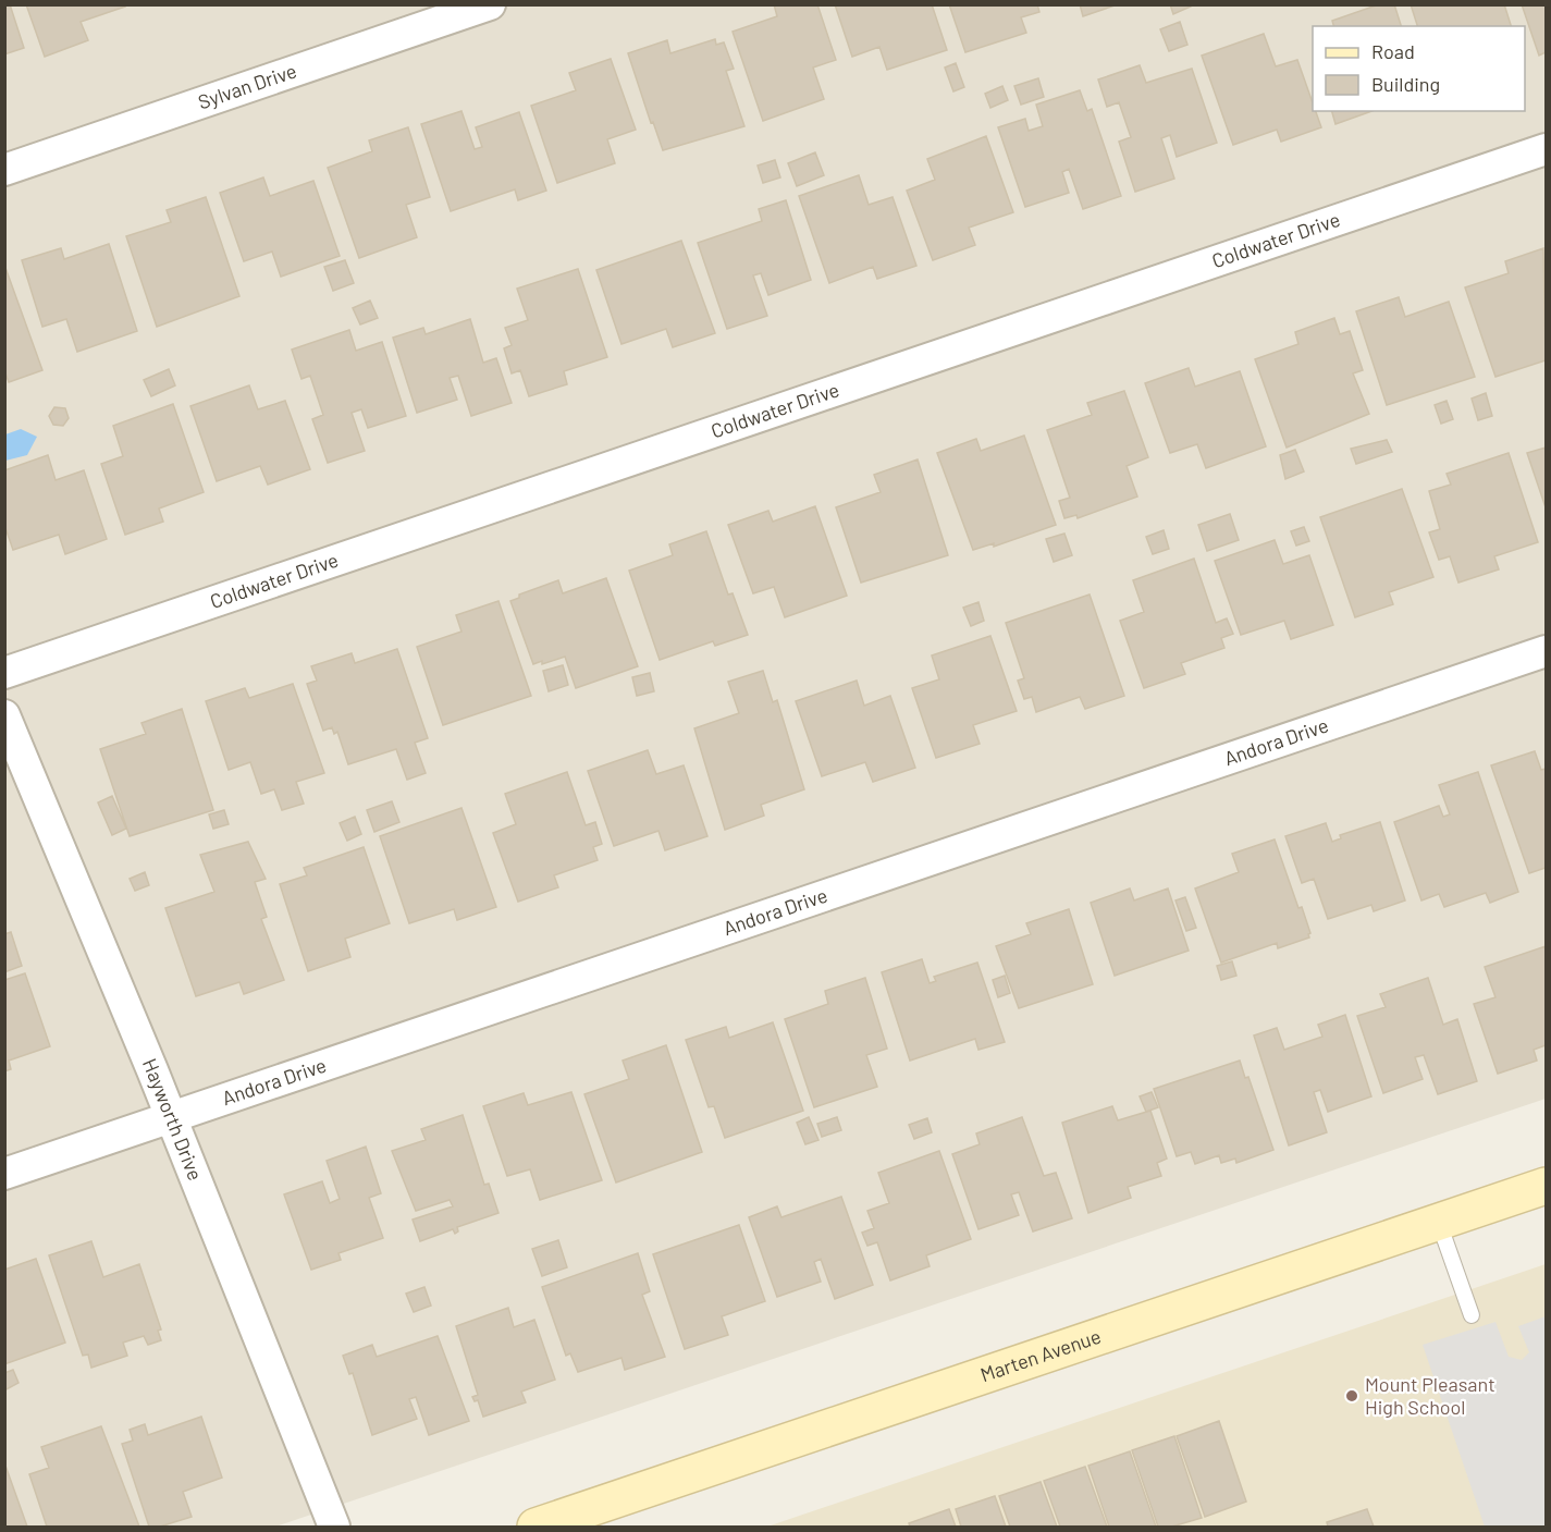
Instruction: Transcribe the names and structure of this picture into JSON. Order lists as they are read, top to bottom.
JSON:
{
  "streets": {
    "street": [
      "Sylvan Drive",
      "Coldwater Drive",
      "Andora Drive",
      "Hayworth Drive",
      "Marten Avenue"
    ]
  },
  "crossings": [
    ["Andora Drive", "Hayworth Drive"]
  ],
  "places": ["Mount Pleasant High School"],
  "legend": ["Road", "Building"]
}
